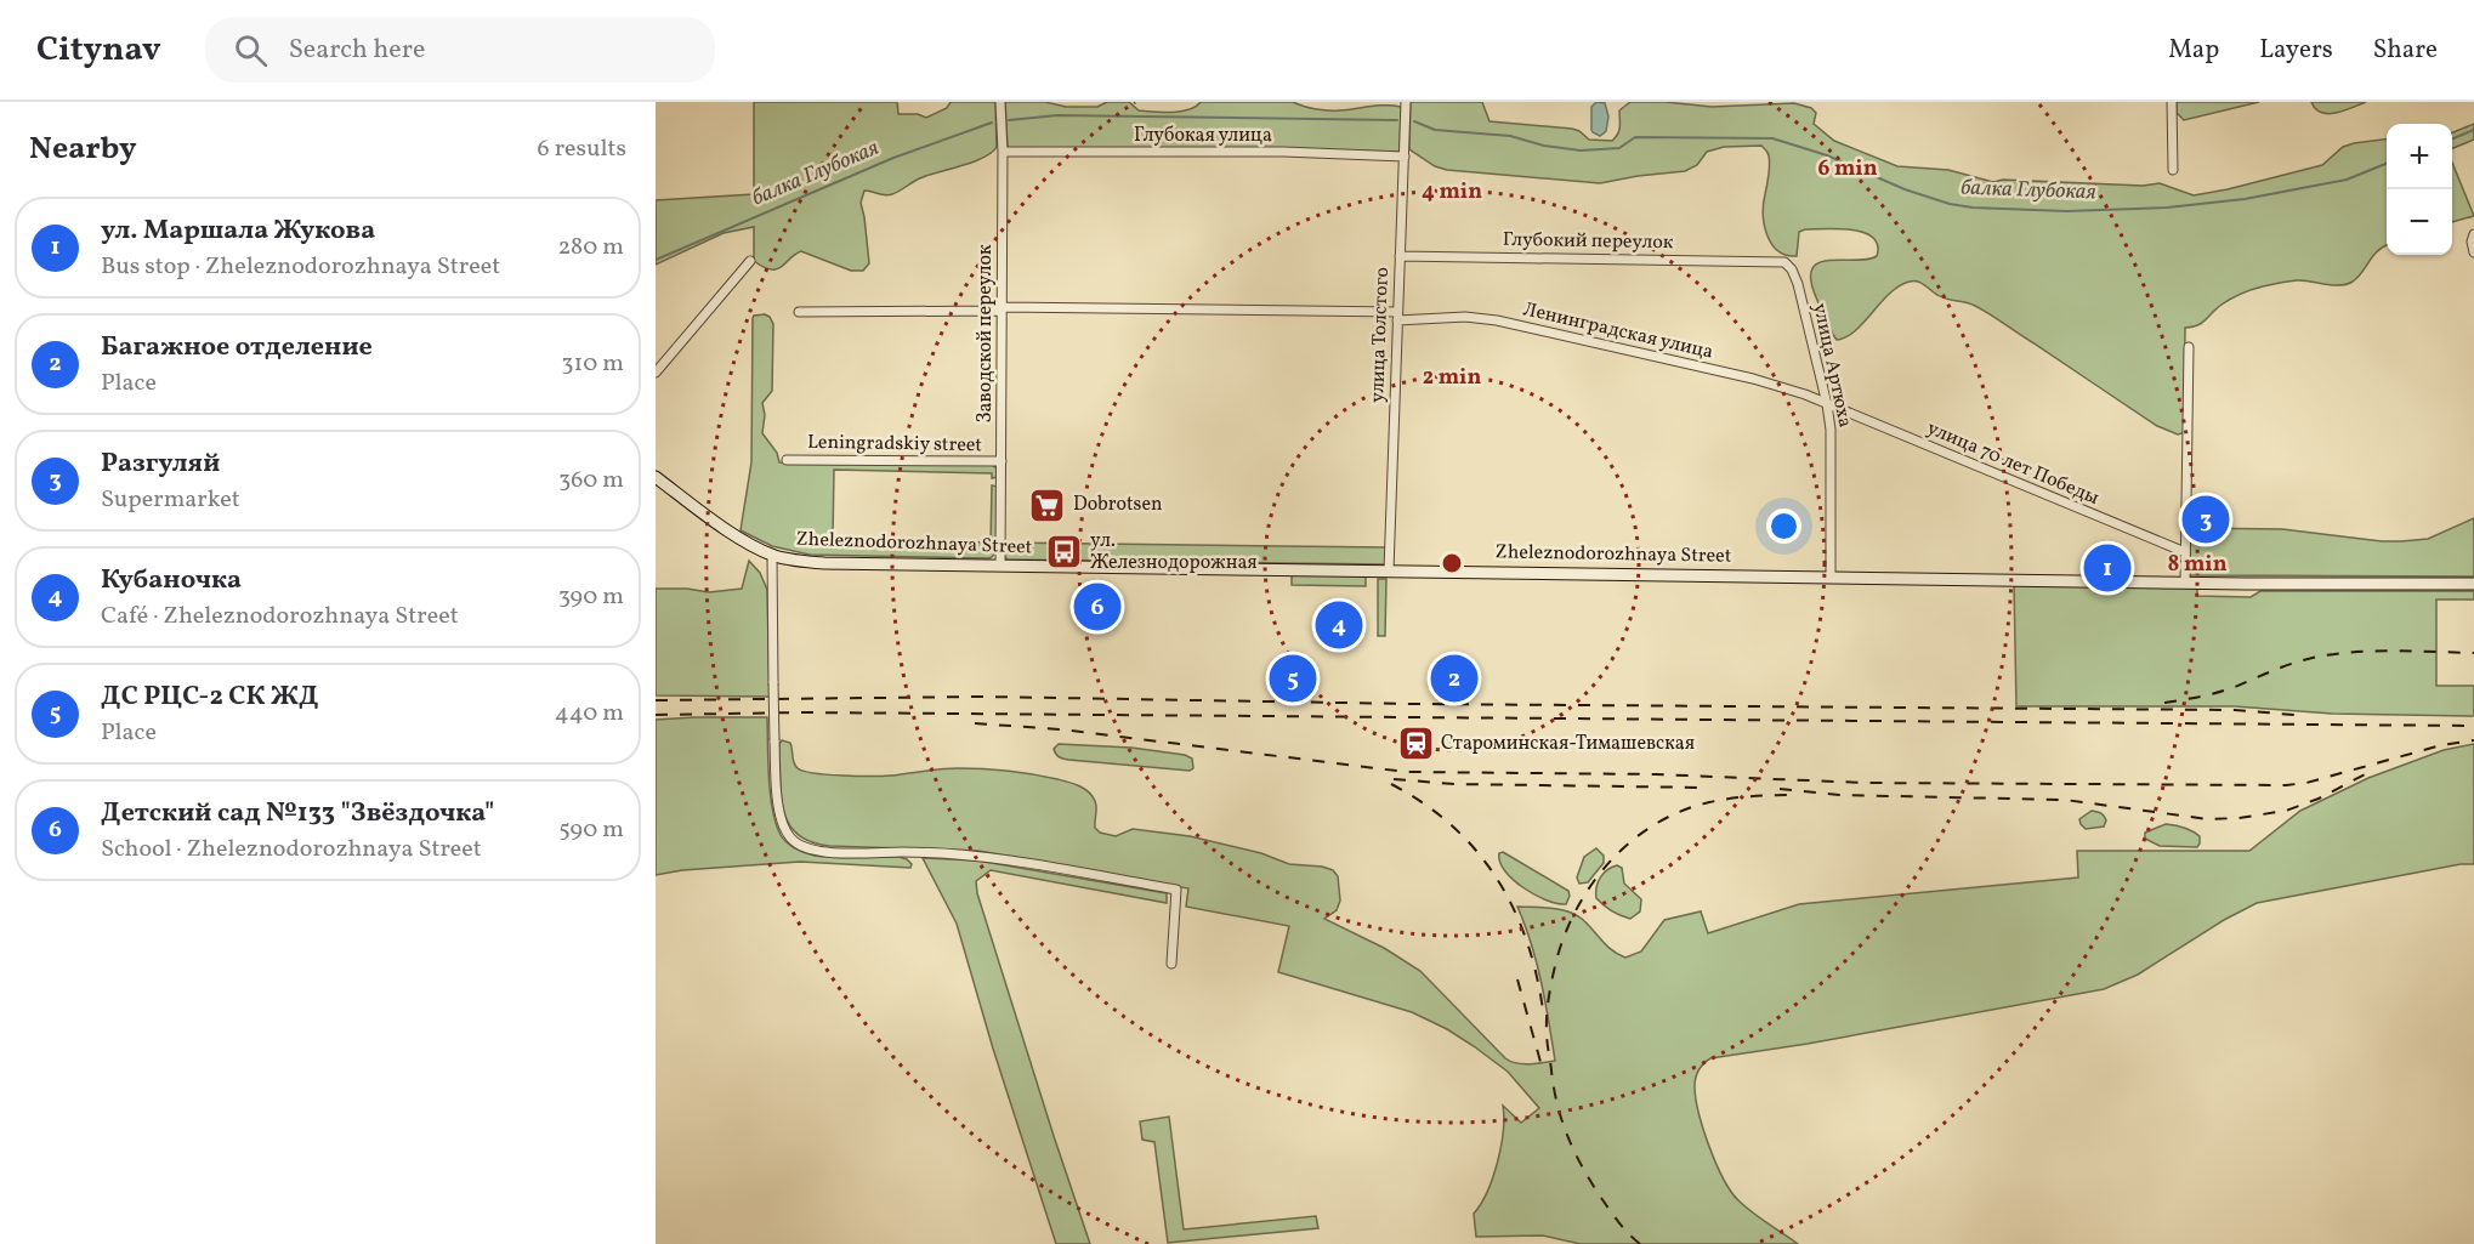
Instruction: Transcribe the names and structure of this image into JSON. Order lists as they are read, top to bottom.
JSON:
{
  "streets": {
    "main road": ["Zheleznodorozhnaya Street"],
    "street": [
      "Глубокая улица",
      "Глубокий переулок",
      "Ленинградская улица",
      "Заводской переулок",
      "улица Толстого",
      "улица Артюха",
      "Leningradskiy street",
      "улица 70 лет Победы"
    ]
  },
  "crossings": [
    ["Глубокая улица", "Заводской переулок"],
    ["Глубокая улица", "улица Толстого"],
    ["Глубокий переулок", "улица Толстого"],
    ["Глубокий переулок", "улица Артюха"],
    ["Ленинградская улица", "Заводской переулок"],
    ["Ленинградская улица", "улица Толстого"],
    ["Ленинградская улица", "улица Артюха"],
    ["Ленинградская улица", "улица 70 лет Победы"],
    ["Заводской переулок", "Leningradskiy street"],
    ["Заводской переулок", "Zheleznodorozhnaya Street"],
    ["улица Толстого", "Zheleznodorozhnaya Street"],
    ["улица Артюха", "улица 70 лет Победы"],
    ["улица Артюха", "Zheleznodorozhnaya Street"]
  ],
  "water": ["балка Глубокая"],
  "places": {
    "supermarket": ["Dobrotsen"],
    "bus stop": ["ул. Железнодорожная"],
    "station": ["Староминская-Тимашевская"]
  },
  "page": {
    "header": "Citynav",
    "search": "Search here",
    "nav": ["Map", "Layers", "Share"],
    "heading": ["Nearby", "6 results"],
    "map_buttons": ["+", "−"],
    "list": [
      {
        "mark": "1",
        "name": "ул. Маршала Жукова",
        "note": "Bus stop · Zheleznodorozhnaya Street",
        "value": "280 m"
      },
      {
        "mark": "2",
        "name": "Багажное отделение",
        "note": "Place",
        "value": "310 m"
      },
      {
        "mark": "3",
        "name": "Разгуляй",
        "note": "Supermarket",
        "value": "360 m"
      },
      {
        "mark": "4",
        "name": "Кубаночка",
        "note": "Café · Zheleznodorozhnaya Street",
        "value": "390 m"
      },
      {
        "mark": "5",
        "name": "ДС РЦС-2 СК ЖД",
        "note": "Place",
        "value": "440 m"
      },
      {
        "mark": "6",
        "name": "Детский сад №133 \"Звёздочка\"",
        "note": "School · Zheleznodorozhnaya Street",
        "value": "590 m"
      }
    ],
    "pins": [
      "3",
      "1",
      "6",
      "4",
      "2",
      "5"
    ]
  },
  "rings": [
    "6 min",
    "4 min",
    "2 min",
    "8 min"
  ]
}
